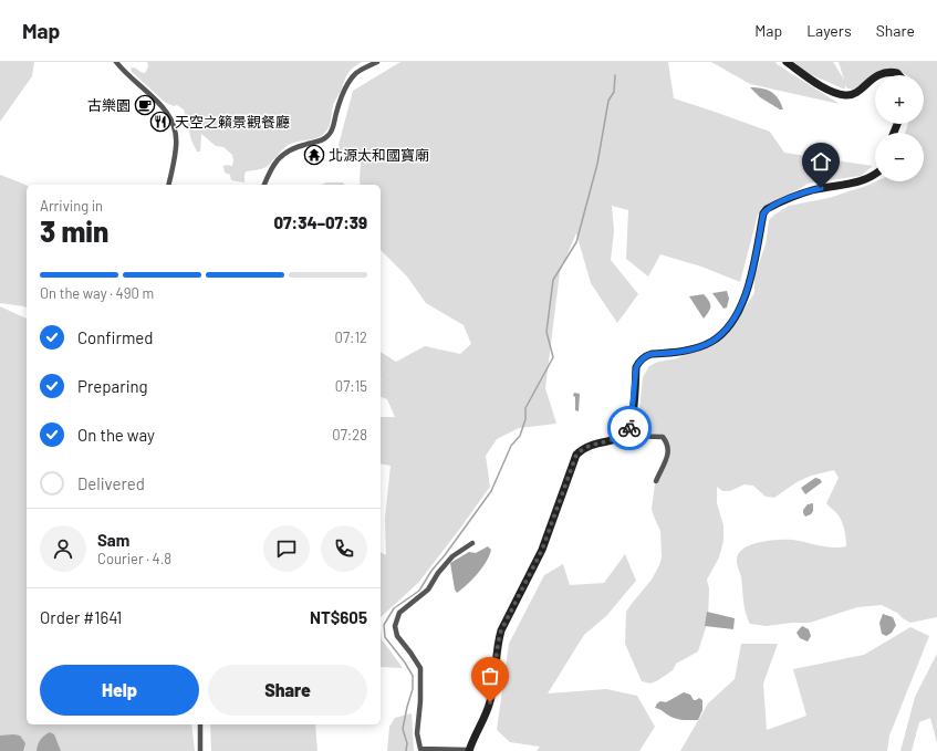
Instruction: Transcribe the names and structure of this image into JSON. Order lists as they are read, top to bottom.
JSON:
{
  "places": {
    "cafe": ["古樂園"],
    "restaurant": ["天空之籟景觀餐廳"],
    "temple": ["北源太和國寶廟"]
  },
  "page": {
    "header": "Map",
    "nav": ["Map", "Layers", "Share"],
    "map_buttons": ["+", "−"],
    "heading": ["3 min", "Arriving in", "07:34–07:39"],
    "panel": [
      "Sam",
      "Courier · 4.8",
      "Order #1641",
      "NT$605"
    ],
    "bar": "On the way · 490 m",
    "list": [
      ["Confirmed", "07:12"],
      ["Preparing", "07:15"],
      ["On the way", "07:28"],
      "Delivered"
    ],
    "buttons": ["Help", "Share"]
  }
}
